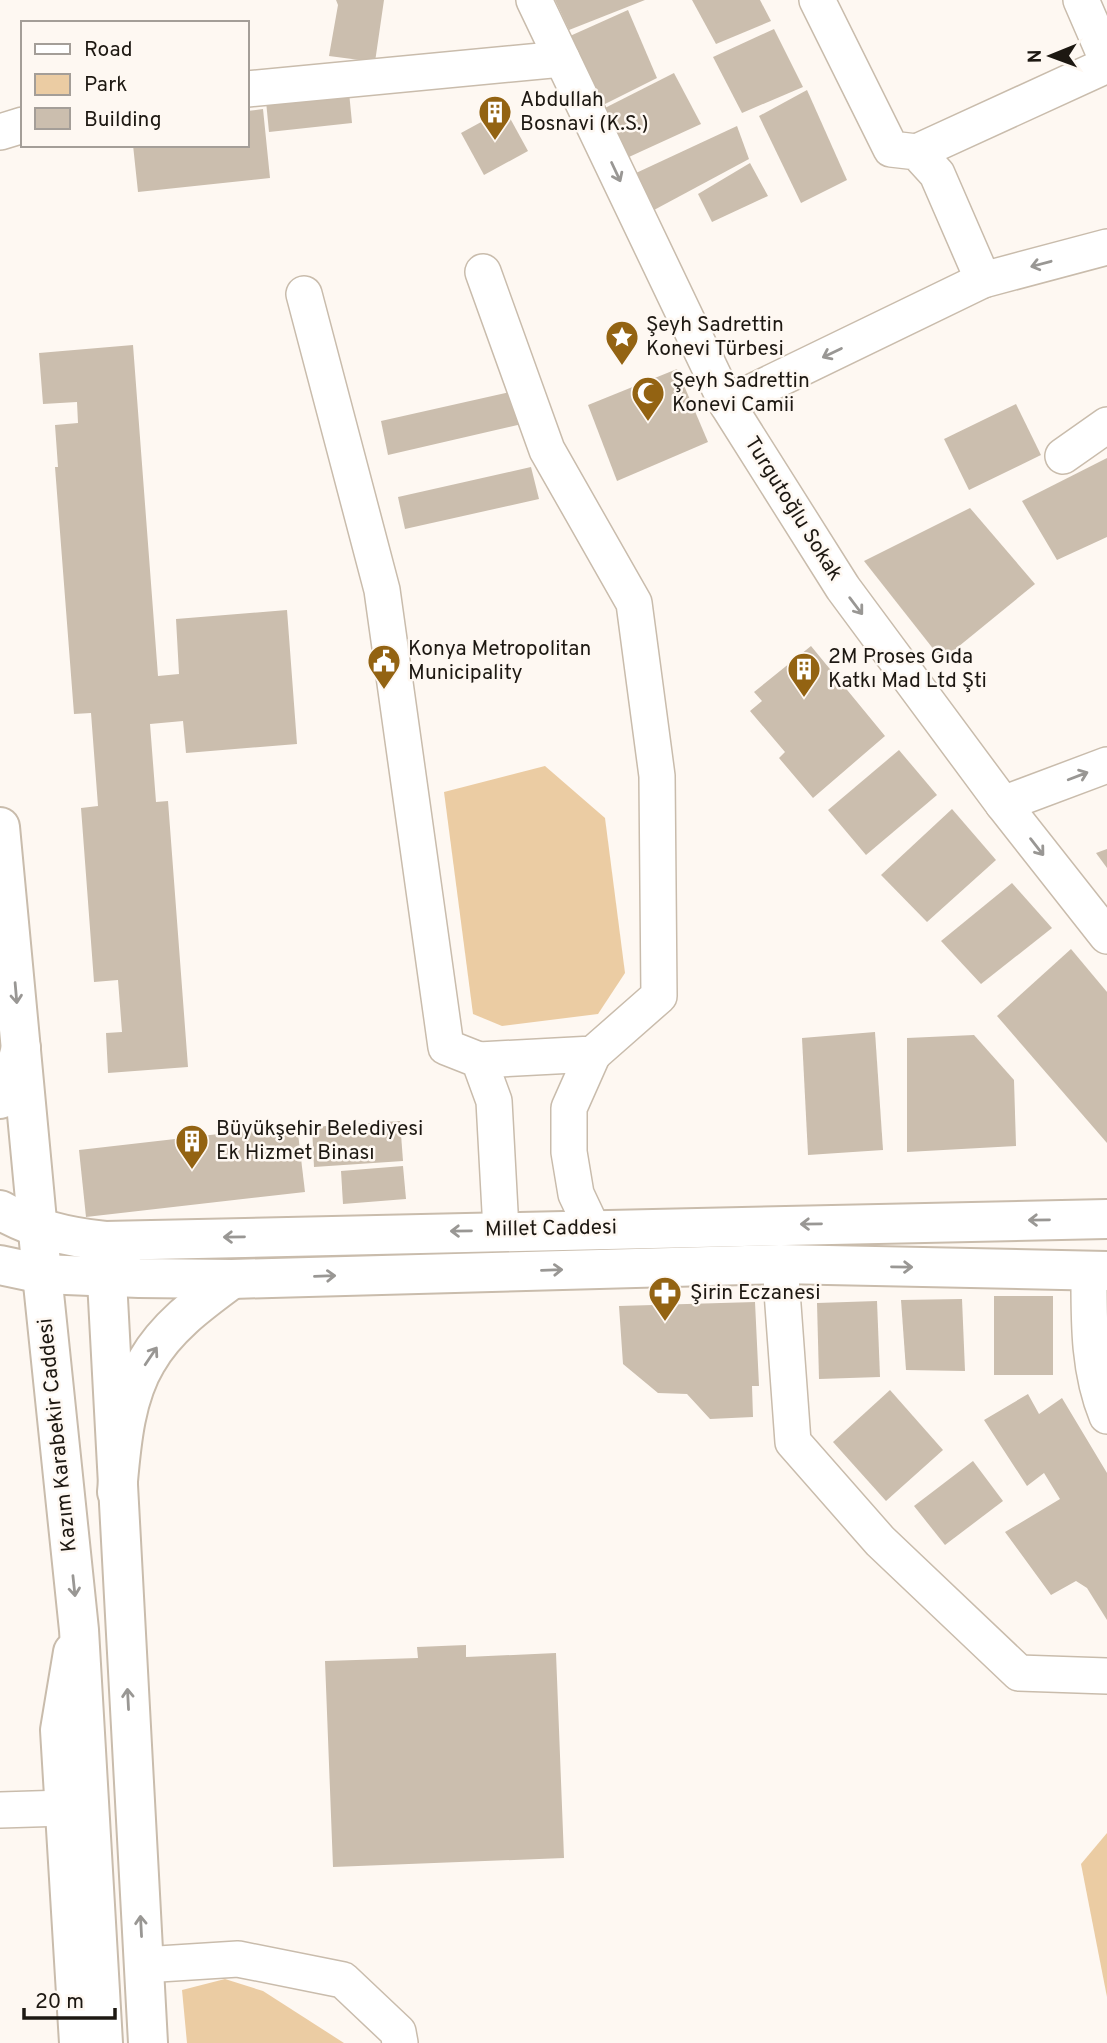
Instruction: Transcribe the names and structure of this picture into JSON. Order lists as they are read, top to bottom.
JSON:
{
  "streets": {
    "main road": ["Millet Caddesi", "Kazım Karabekir Caddesi"],
    "street": ["Turgutoğlu Sokak"]
  },
  "crossings": [
    ["Millet Caddesi", "Kazım Karabekir Caddesi"]
  ],
  "places": {
    "building": ["Abdullah Bosnavi (K.S.)", "2M Proses Gıda Katkı Mad Ltd Şti", "Büyükşehir Belediyesi Ek Hizmet Binası"],
    "place": ["Şeyh Sadrettin Konevi Türbesi"],
    "mosque": ["Şeyh Sadrettin Konevi Camii"],
    "public building": ["Konya Metropolitan Municipality"],
    "pharmacy": ["Şirin Eczanesi"]
  },
  "legend": ["Road", "Park", "Building"],
  "scale_bar": "20 m",
  "north": "left"
}
